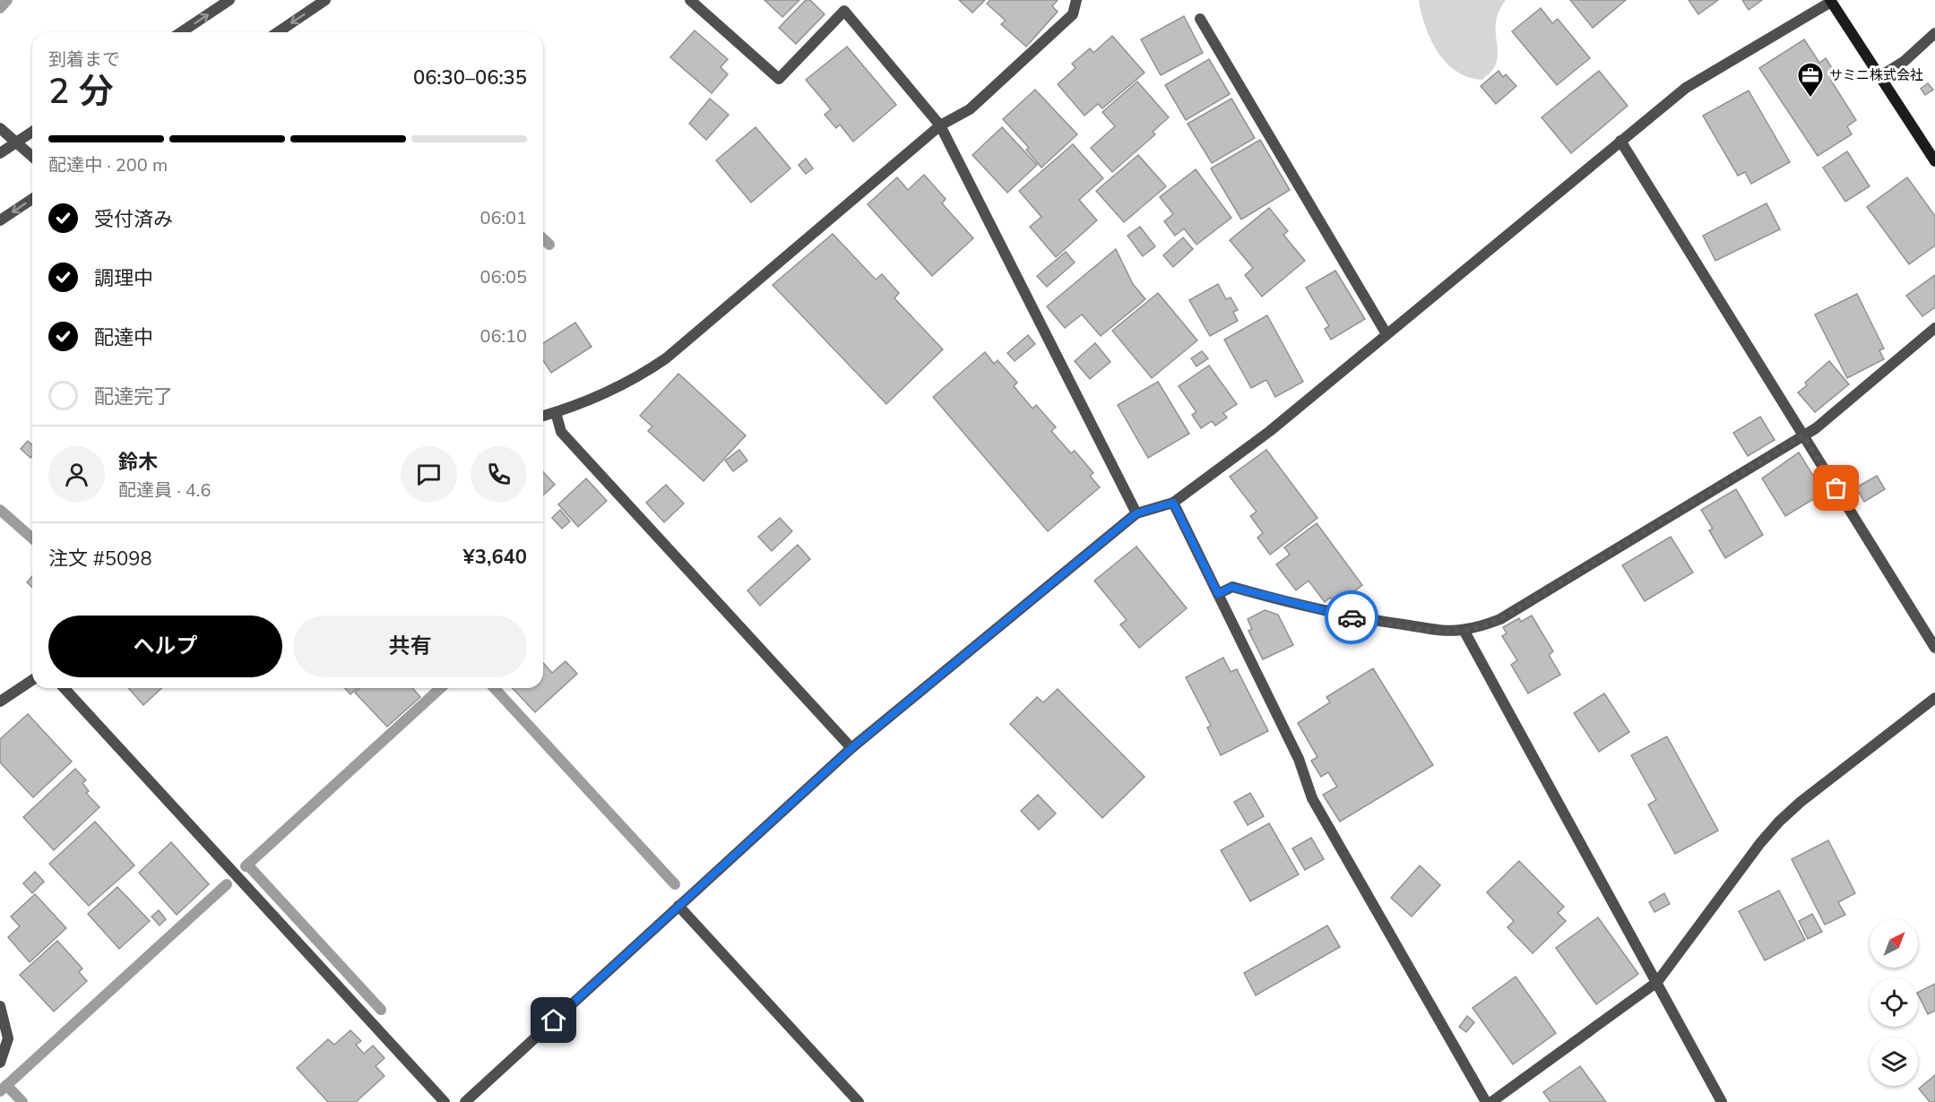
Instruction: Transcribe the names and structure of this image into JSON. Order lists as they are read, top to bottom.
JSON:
{
  "places": {
    "office": ["サミニ株式会社"]
  },
  "north": "top right",
  "page": {
    "heading": ["2 分", "到着まで", "06:30–06:35"],
    "panel": [
      "鈴木",
      "配達員 · 4.6",
      "注文 #5098",
      "¥3,640"
    ],
    "bar": "配達中 · 200 m",
    "list": [
      ["受付済み", "06:01"],
      ["調理中", "06:05"],
      ["配達中", "06:10"],
      "配達完了"
    ],
    "buttons": ["ヘルプ", "共有"]
  }
}
